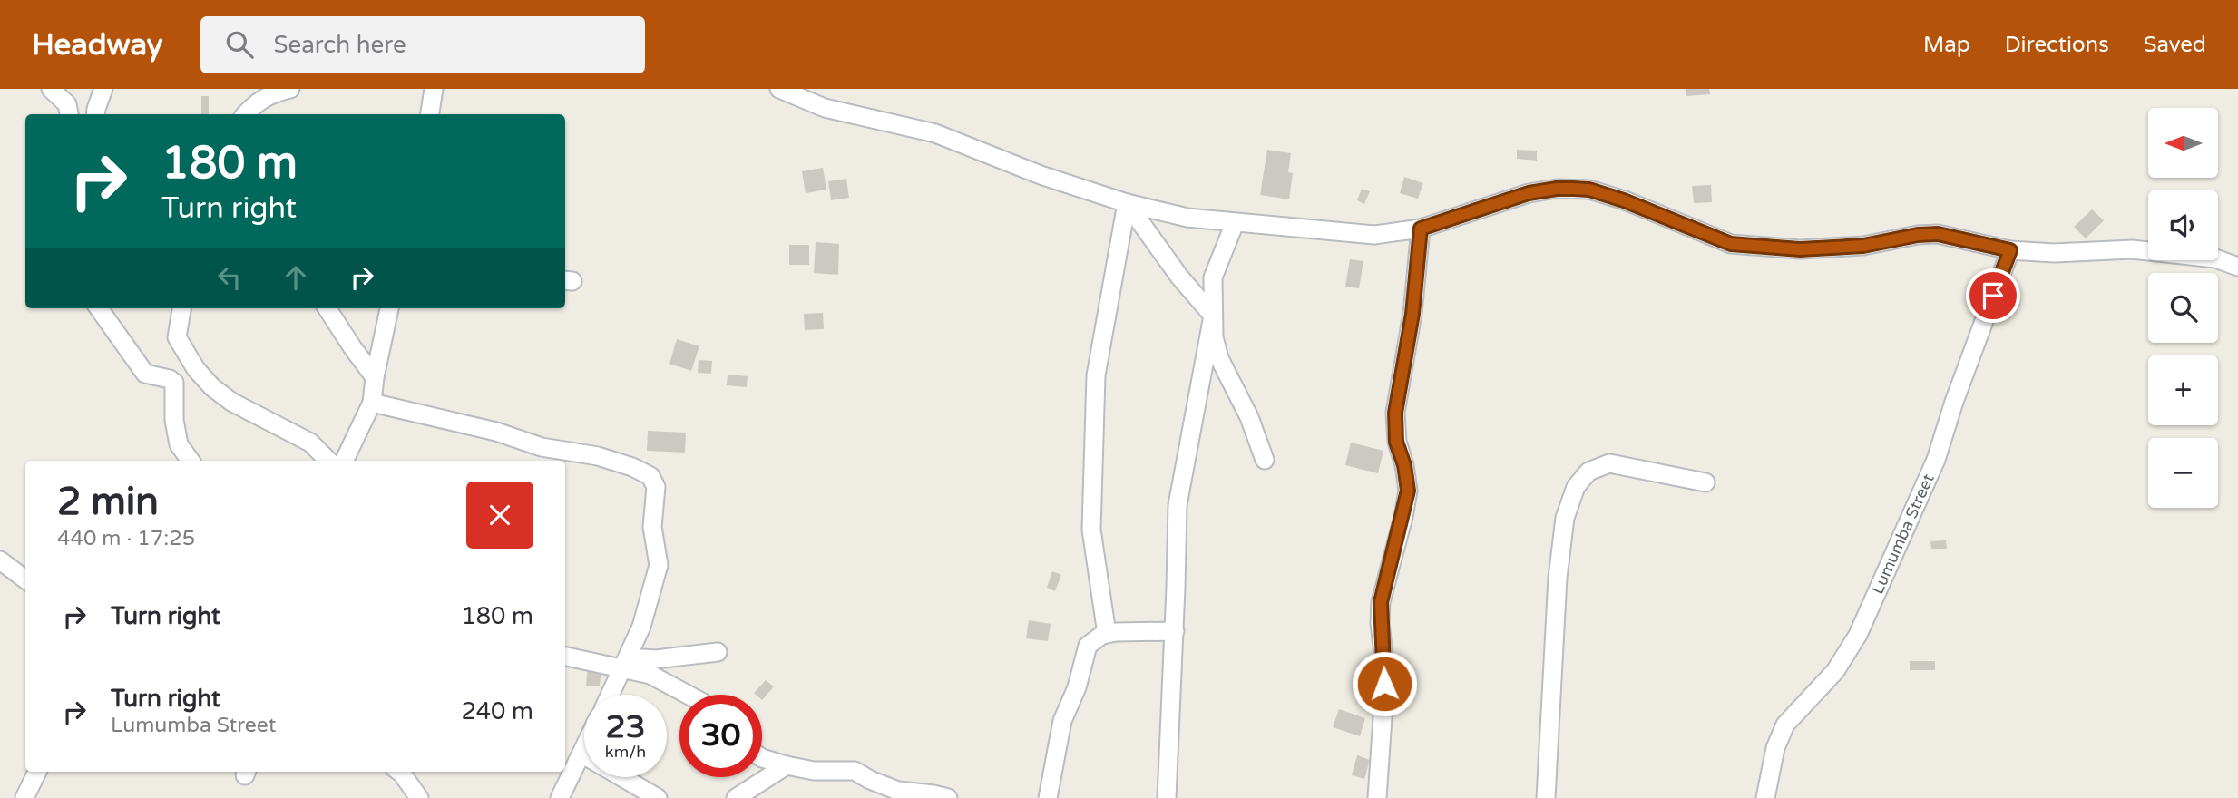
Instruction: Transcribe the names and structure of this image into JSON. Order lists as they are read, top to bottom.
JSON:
{
  "streets": {
    "street": ["Lumumba Street"]
  },
  "north": "left",
  "page": {
    "header": "Headway",
    "search": "Search here",
    "nav": ["Map", "Directions", "Saved"],
    "map_buttons": ["+", "−"],
    "turn": ["180 m", "Turn right"],
    "heading": ["2 min", "440 m · 17:25"],
    "list": [
      {
        "name": "Turn right",
        "value": "180 m"
      },
      {
        "name": "Turn right",
        "note": "Lumumba Street",
        "value": "240 m"
      }
    ],
    "speed": "23 km/h",
    "limit": "30"
  }
}
